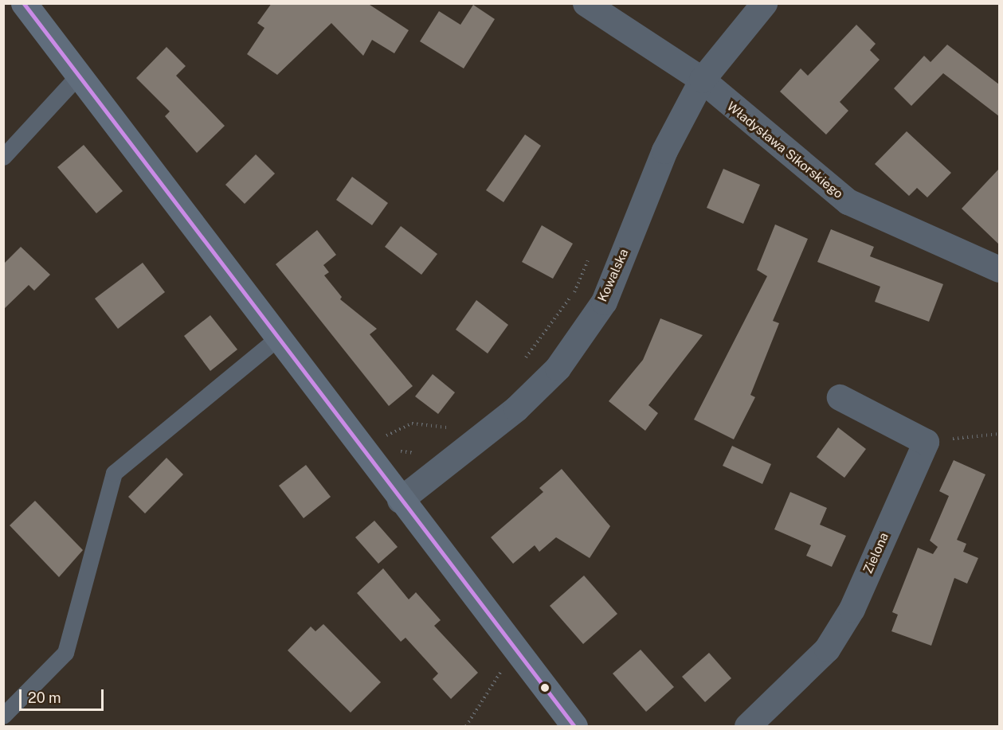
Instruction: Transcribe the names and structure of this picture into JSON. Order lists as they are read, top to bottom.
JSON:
{
  "streets": {
    "street": ["Władysława Sikorskiego", "Kowalska", "Zielona"]
  },
  "crossings": [
    ["Władysława Sikorskiego", "Kowalska"]
  ],
  "scale_bar": "20 m"
}
